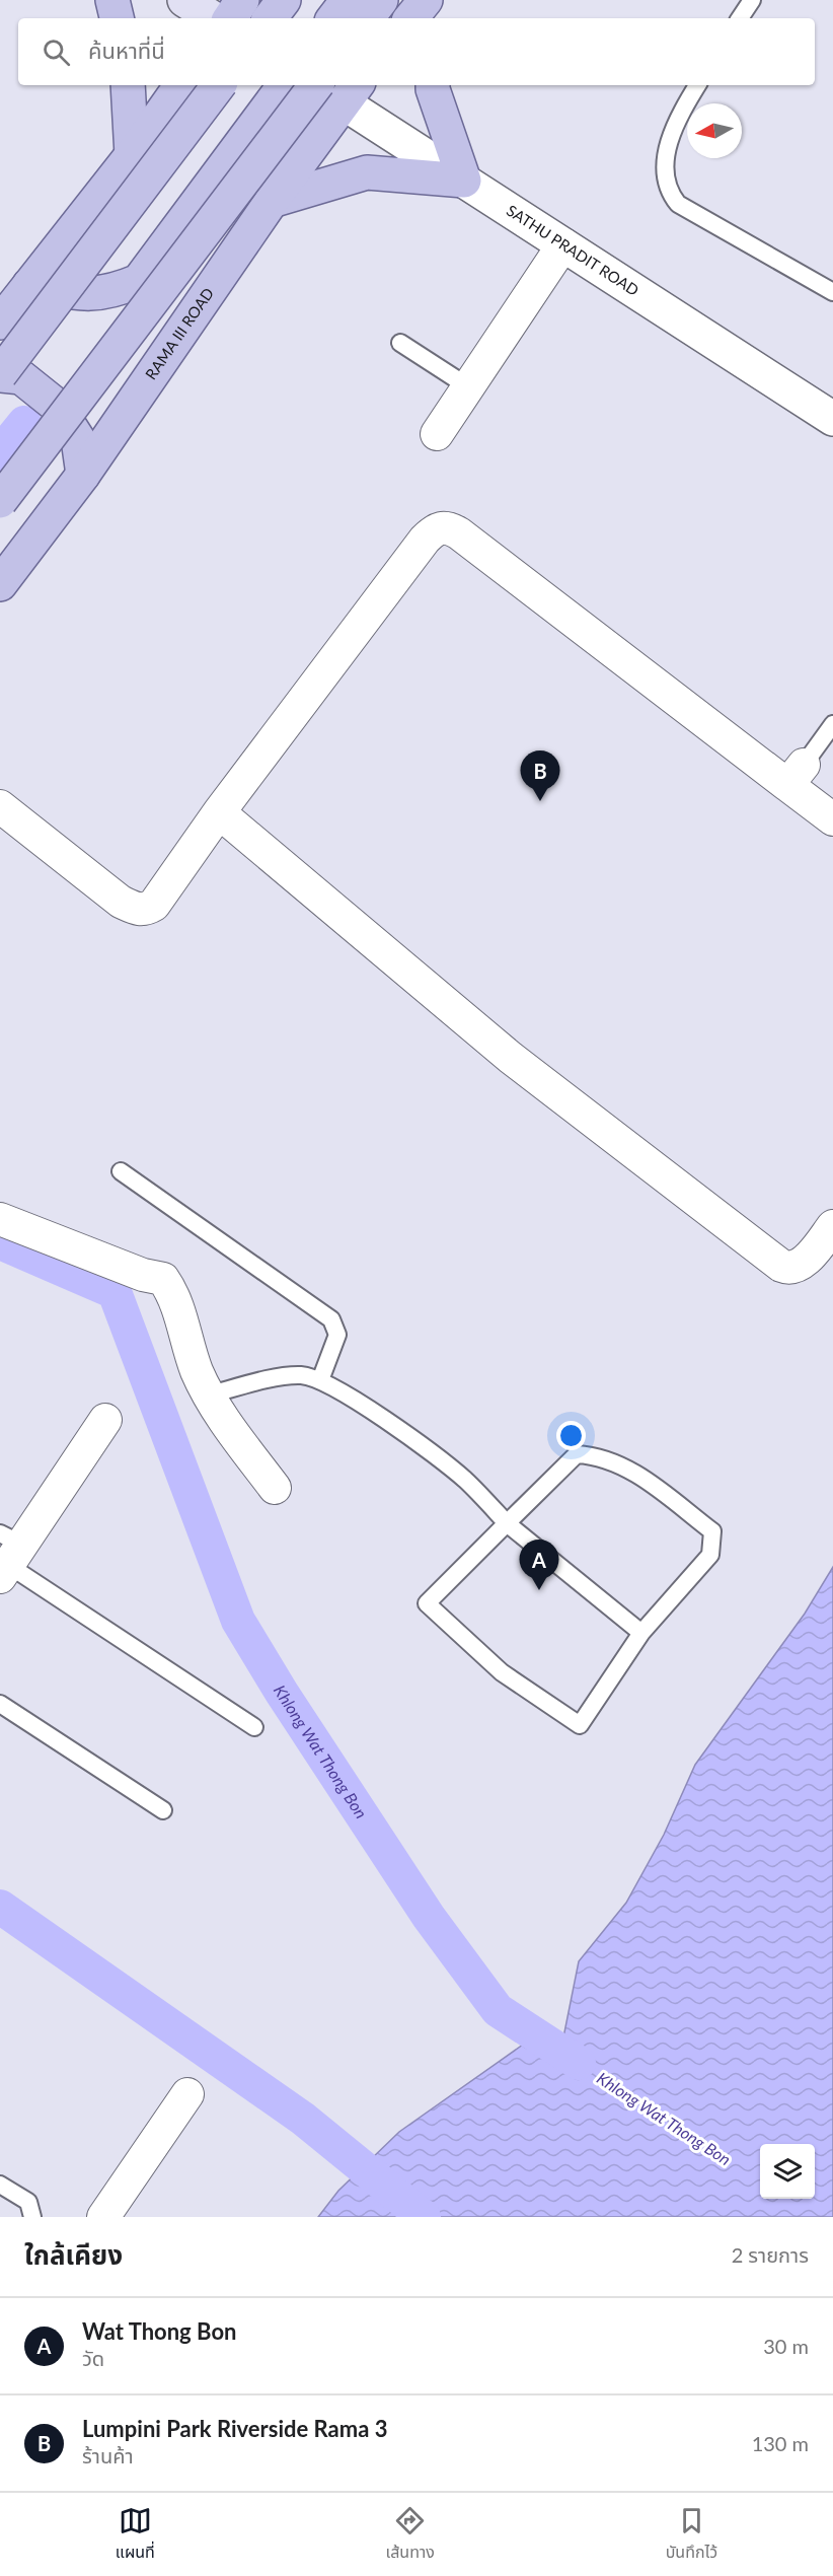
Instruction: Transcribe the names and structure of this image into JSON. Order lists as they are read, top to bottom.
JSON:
{
  "streets": {
    "main road": ["SATHU PRADIT ROAD", "RAMA III ROAD"]
  },
  "crossings": [
    ["SATHU PRADIT ROAD", "RAMA III ROAD"]
  ],
  "water": ["Khlong Wat Thong Bon"],
  "north": "left",
  "page": {
    "search": "ค้นหาที่นี่",
    "pins": ["B", "A"],
    "heading": ["ใกล้เคียง", "2 รายการ"],
    "list": [
      {
        "mark": "A",
        "name": "Wat Thong Bon",
        "note": "วัด",
        "value": "30 m"
      },
      {
        "mark": "B",
        "name": "Lumpini Park Riverside Rama 3",
        "note": "ร้านค้า",
        "value": "130 m"
      }
    ],
    "nav": ["แผนที่", "เส้นทาง", "บันทึกไว้"]
  }
}
